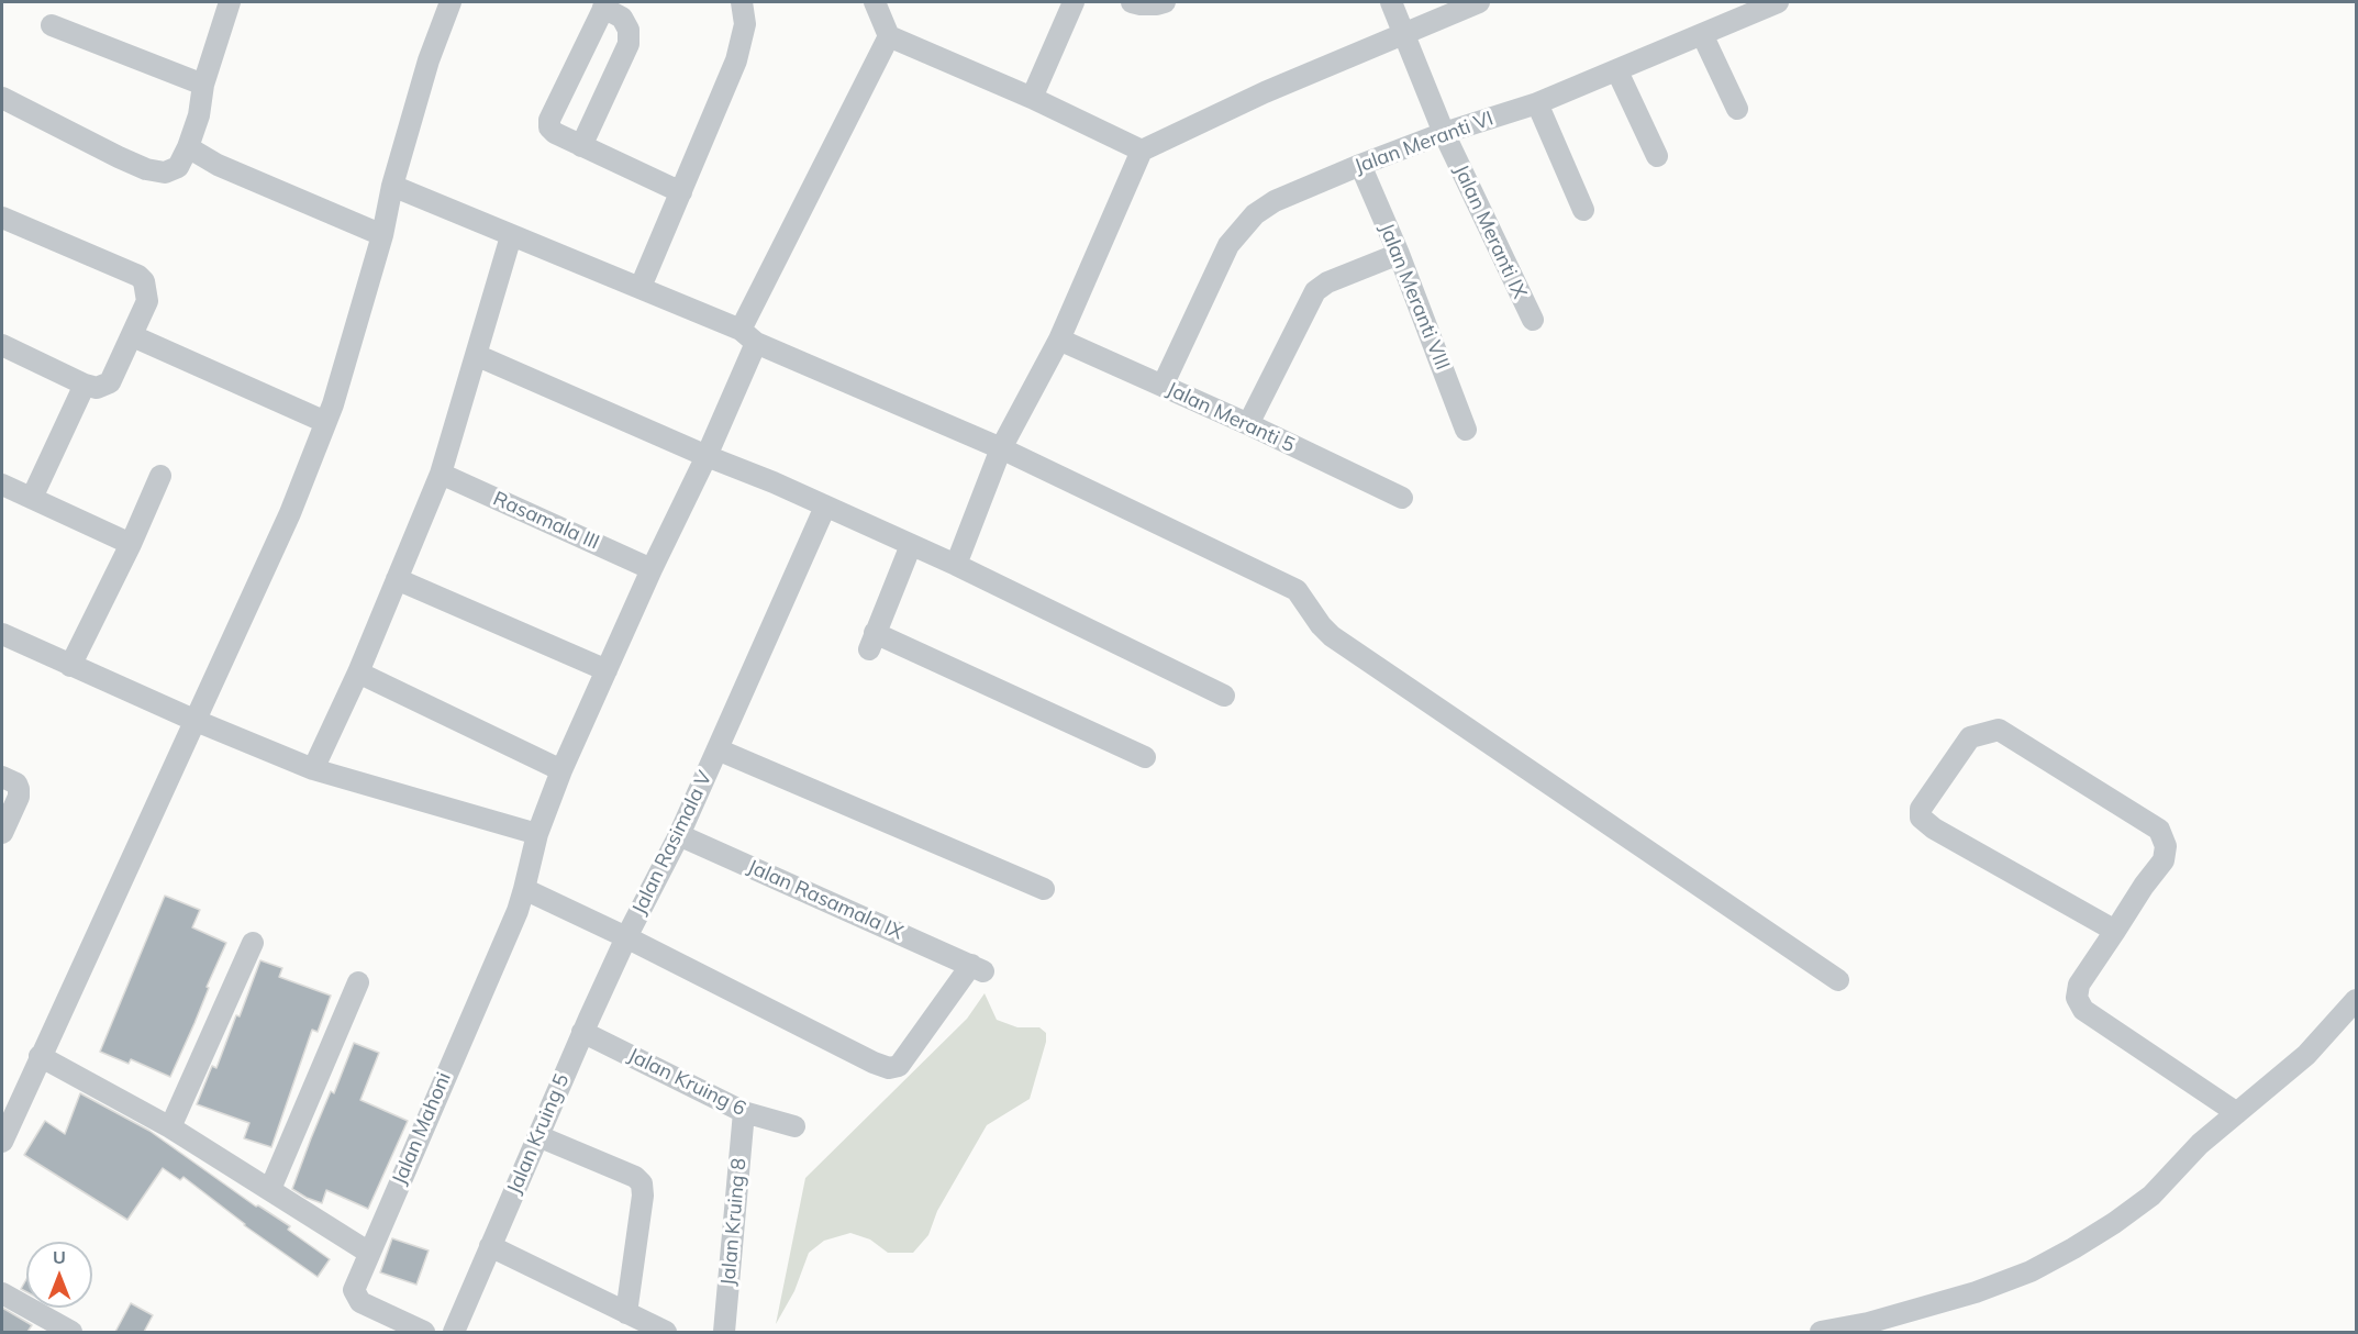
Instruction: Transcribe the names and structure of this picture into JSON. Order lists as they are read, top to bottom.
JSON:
{
  "streets": {
    "street": [
      "Jalan Meranti VI",
      "Jalan Meranti IX",
      "Jalan Meranti VIII",
      "Jalan Meranti 5",
      "Rasamala III",
      "Jalan Rasimala V",
      "Jalan Rasamala IX",
      "Jalan Kruing 6",
      "Jalan Mahoni",
      "Jalan Kruing 5",
      "Jalan Kruing 8"
    ]
  },
  "crossings": [
    ["Jalan Meranti VI", "Jalan Meranti IX"],
    ["Jalan Meranti VI", "Jalan Meranti VIII"],
    ["Jalan Meranti VI", "Jalan Meranti 5"],
    ["Rasamala III", "Jalan Mahoni"],
    ["Jalan Rasimala V", "Jalan Rasamala IX"],
    ["Jalan Rasimala V", "Jalan Kruing 5"],
    ["Jalan Rasamala IX", "Jalan Mahoni"],
    ["Jalan Rasamala IX", "Jalan Kruing 5"],
    ["Jalan Kruing 6", "Jalan Kruing 5"],
    ["Jalan Kruing 6", "Jalan Kruing 8"]
  ],
  "north": "top"
}
